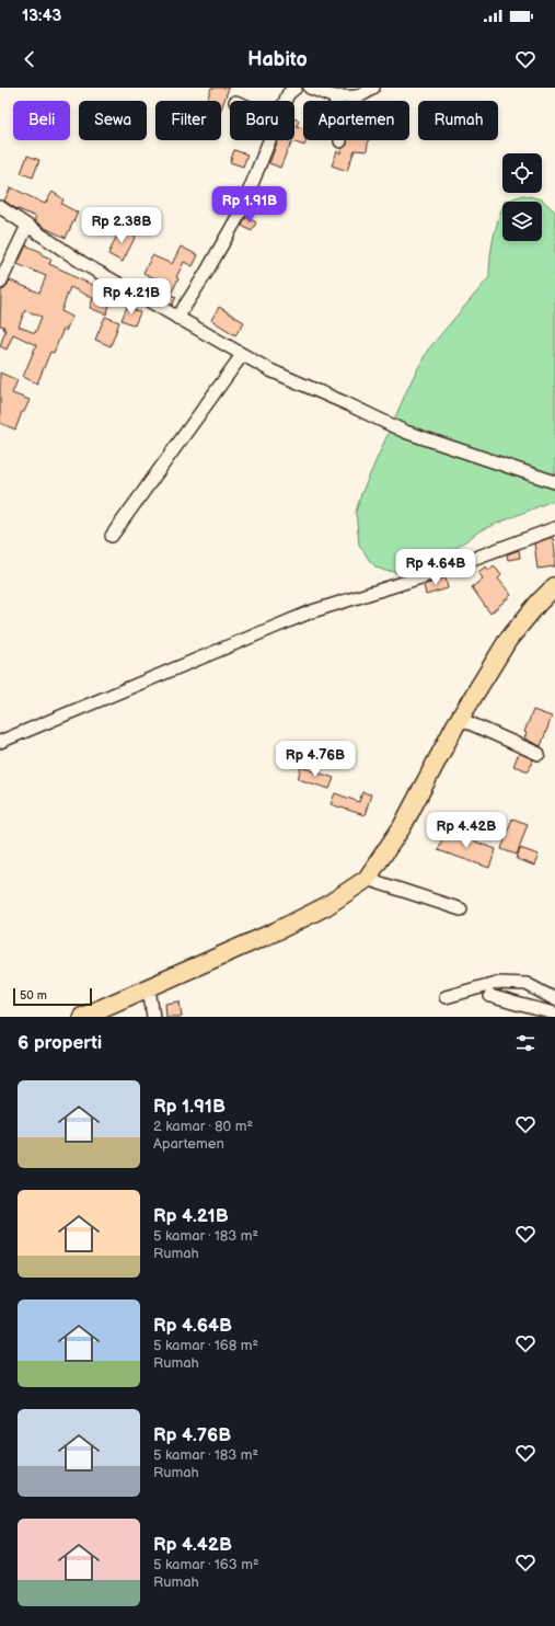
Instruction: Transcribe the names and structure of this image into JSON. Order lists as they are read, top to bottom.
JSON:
{
  "scale_bar": "50 m",
  "page": {
    "status": "13:43",
    "header": "Habito",
    "chip": [
      "Beli",
      "Sewa",
      "Filter",
      "Baru",
      "Apartemen",
      "Rumah"
    ],
    "price": [
      "Rp 1.91B",
      "Rp 2.38B",
      "Rp 4.21B",
      "Rp 4.64B",
      "Rp 4.76B",
      "Rp 4.42B"
    ],
    "scale": "50 m",
    "heading": "6 properti",
    "list": [
      {
        "name": "Rp 1.91B",
        "note": "2 kamar · 80 m² · Apartemen"
      },
      {
        "name": "Rp 4.21B",
        "note": "5 kamar · 183 m² · Rumah"
      },
      {
        "name": "Rp 4.64B",
        "note": "5 kamar · 168 m² · Rumah"
      },
      {
        "name": "Rp 4.76B",
        "note": "5 kamar · 183 m² · Rumah"
      },
      {
        "name": "Rp 4.42B",
        "note": "5 kamar · 163 m² · Rumah"
      }
    ]
  }
}
